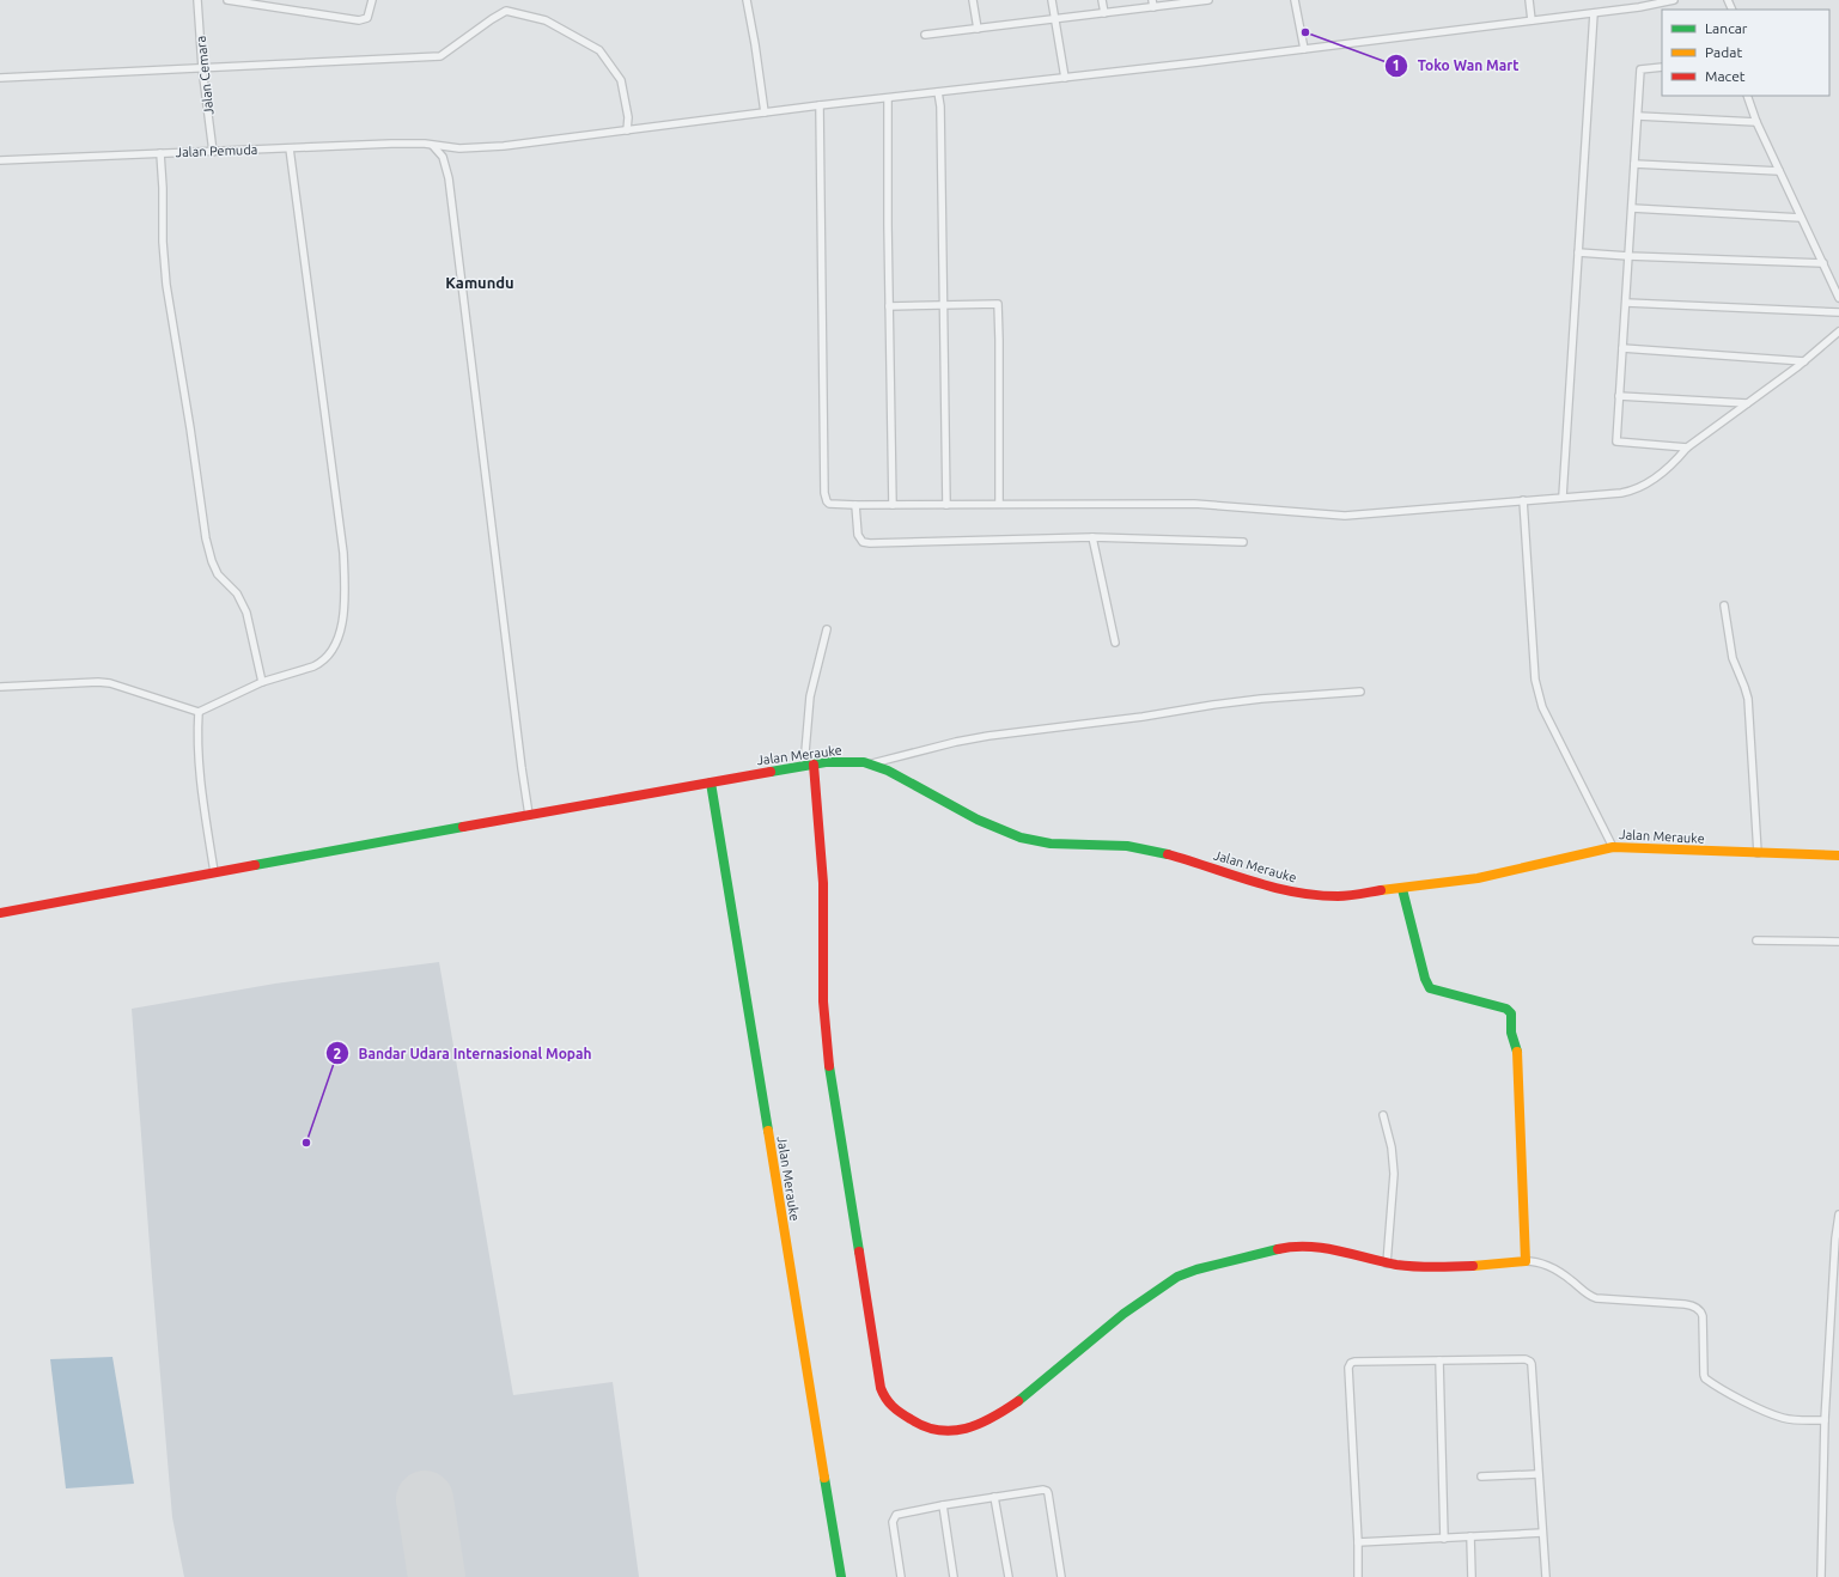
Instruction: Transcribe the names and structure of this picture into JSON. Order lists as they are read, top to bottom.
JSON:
{
  "streets": {
    "main road": ["Jalan Merauke"],
    "street": ["Jalan Cemara", "Jalan Pemuda"]
  },
  "crossings": [
    ["Jalan Cemara", "Jalan Pemuda"]
  ],
  "districts": ["Kamundu"],
  "places": ["Toko Wan Mart", "Bandar Udara Internasional Mopah"],
  "legend": ["Lancar", "Padat", "Macet"]
}
